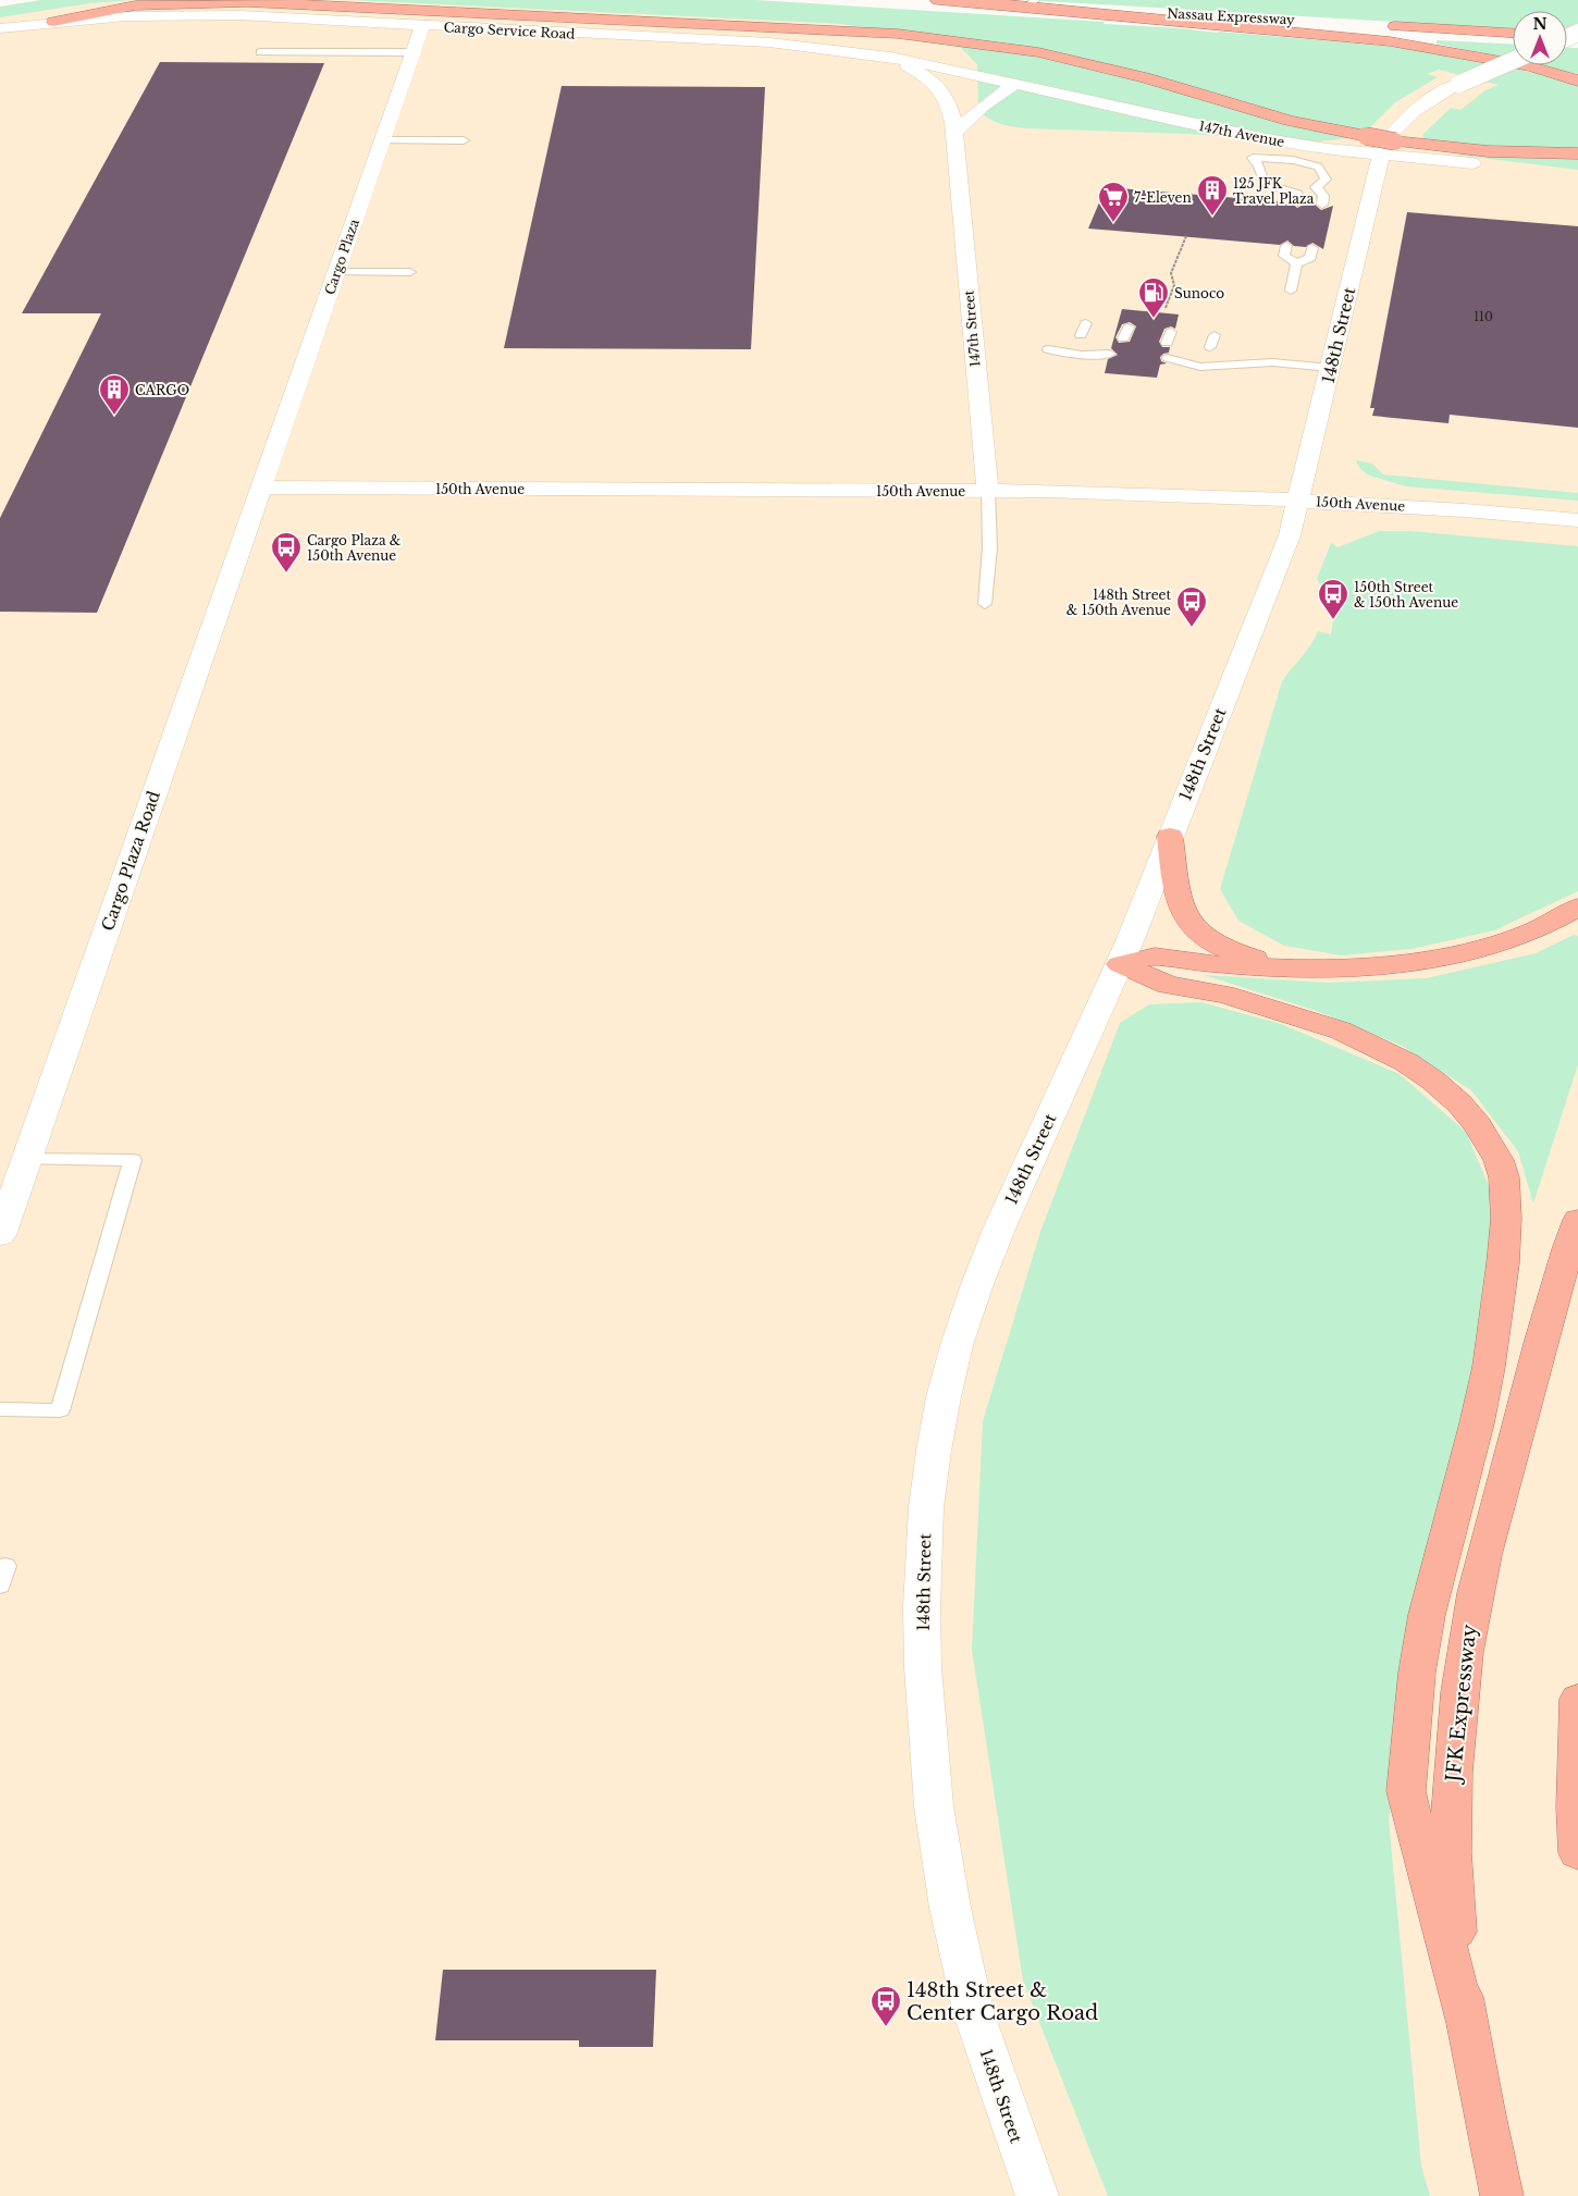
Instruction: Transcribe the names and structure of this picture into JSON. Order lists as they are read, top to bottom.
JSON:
{
  "streets": {
    "highway": ["Nassau Expressway", "JFK Expressway"],
    "street": [
      "Cargo Service Road",
      "147th Avenue",
      "Cargo Plaza",
      "147th Street",
      "148th Street",
      "150th Avenue",
      "Cargo Plaza Road"
    ]
  },
  "crossings": [
    ["Cargo Service Road", "147th Avenue"],
    ["Cargo Service Road", "Cargo Plaza"],
    ["Cargo Service Road", "147th Street"],
    ["147th Avenue", "148th Street"],
    ["Cargo Plaza", "150th Avenue"],
    ["Cargo Plaza", "Cargo Plaza Road"],
    ["147th Street", "150th Avenue"],
    ["148th Street", "150th Avenue"],
    ["150th Avenue", "Cargo Plaza Road"]
  ],
  "places": {
    "building": ["125 JFK Travel Plaza", "CARGO"],
    "supermarket": ["7-Eleven"],
    "fuel station": ["Sunoco"],
    "bus stop": [
      "Cargo Plaza & 150th Avenue",
      "150th Street & 150th Avenue",
      "148th Street & 150th Avenue",
      "148th Street & Center Cargo Road"
    ]
  },
  "house_numbers": ["110"],
  "north": "top"
}
